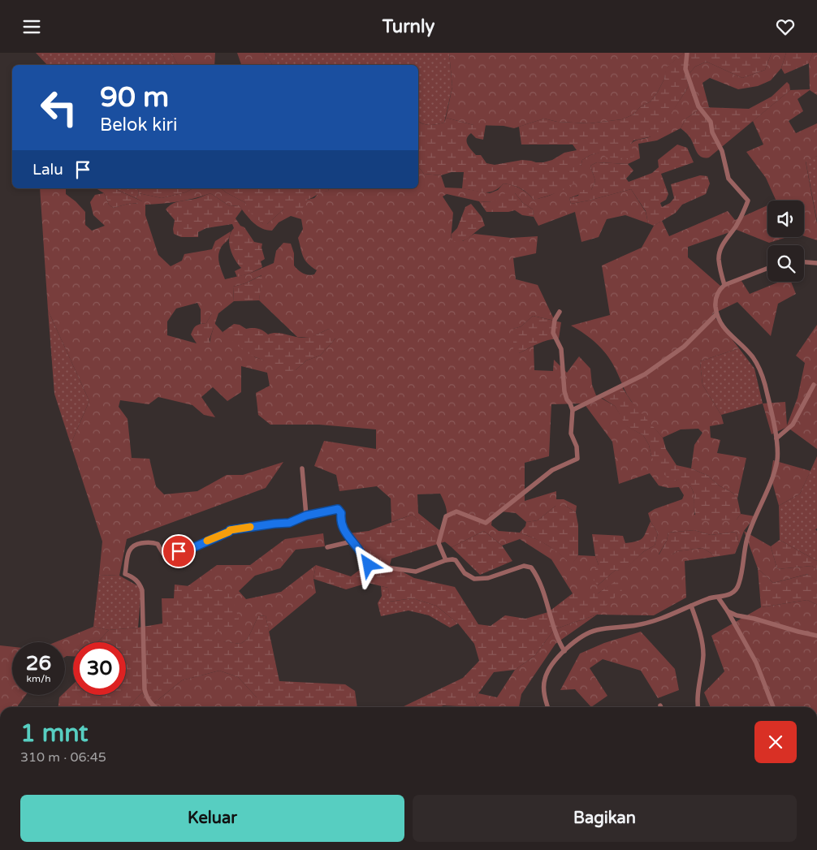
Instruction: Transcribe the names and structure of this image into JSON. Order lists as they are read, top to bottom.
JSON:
{
  "page": {
    "header": "Turnly",
    "turn": ["90 m", "Belok kiri"],
    "then": "Lalu",
    "speed": "26 km/h",
    "limit": "30",
    "heading": ["1 mnt", "310 m · 06:45"],
    "buttons": ["Keluar", "Bagikan"]
  }
}
